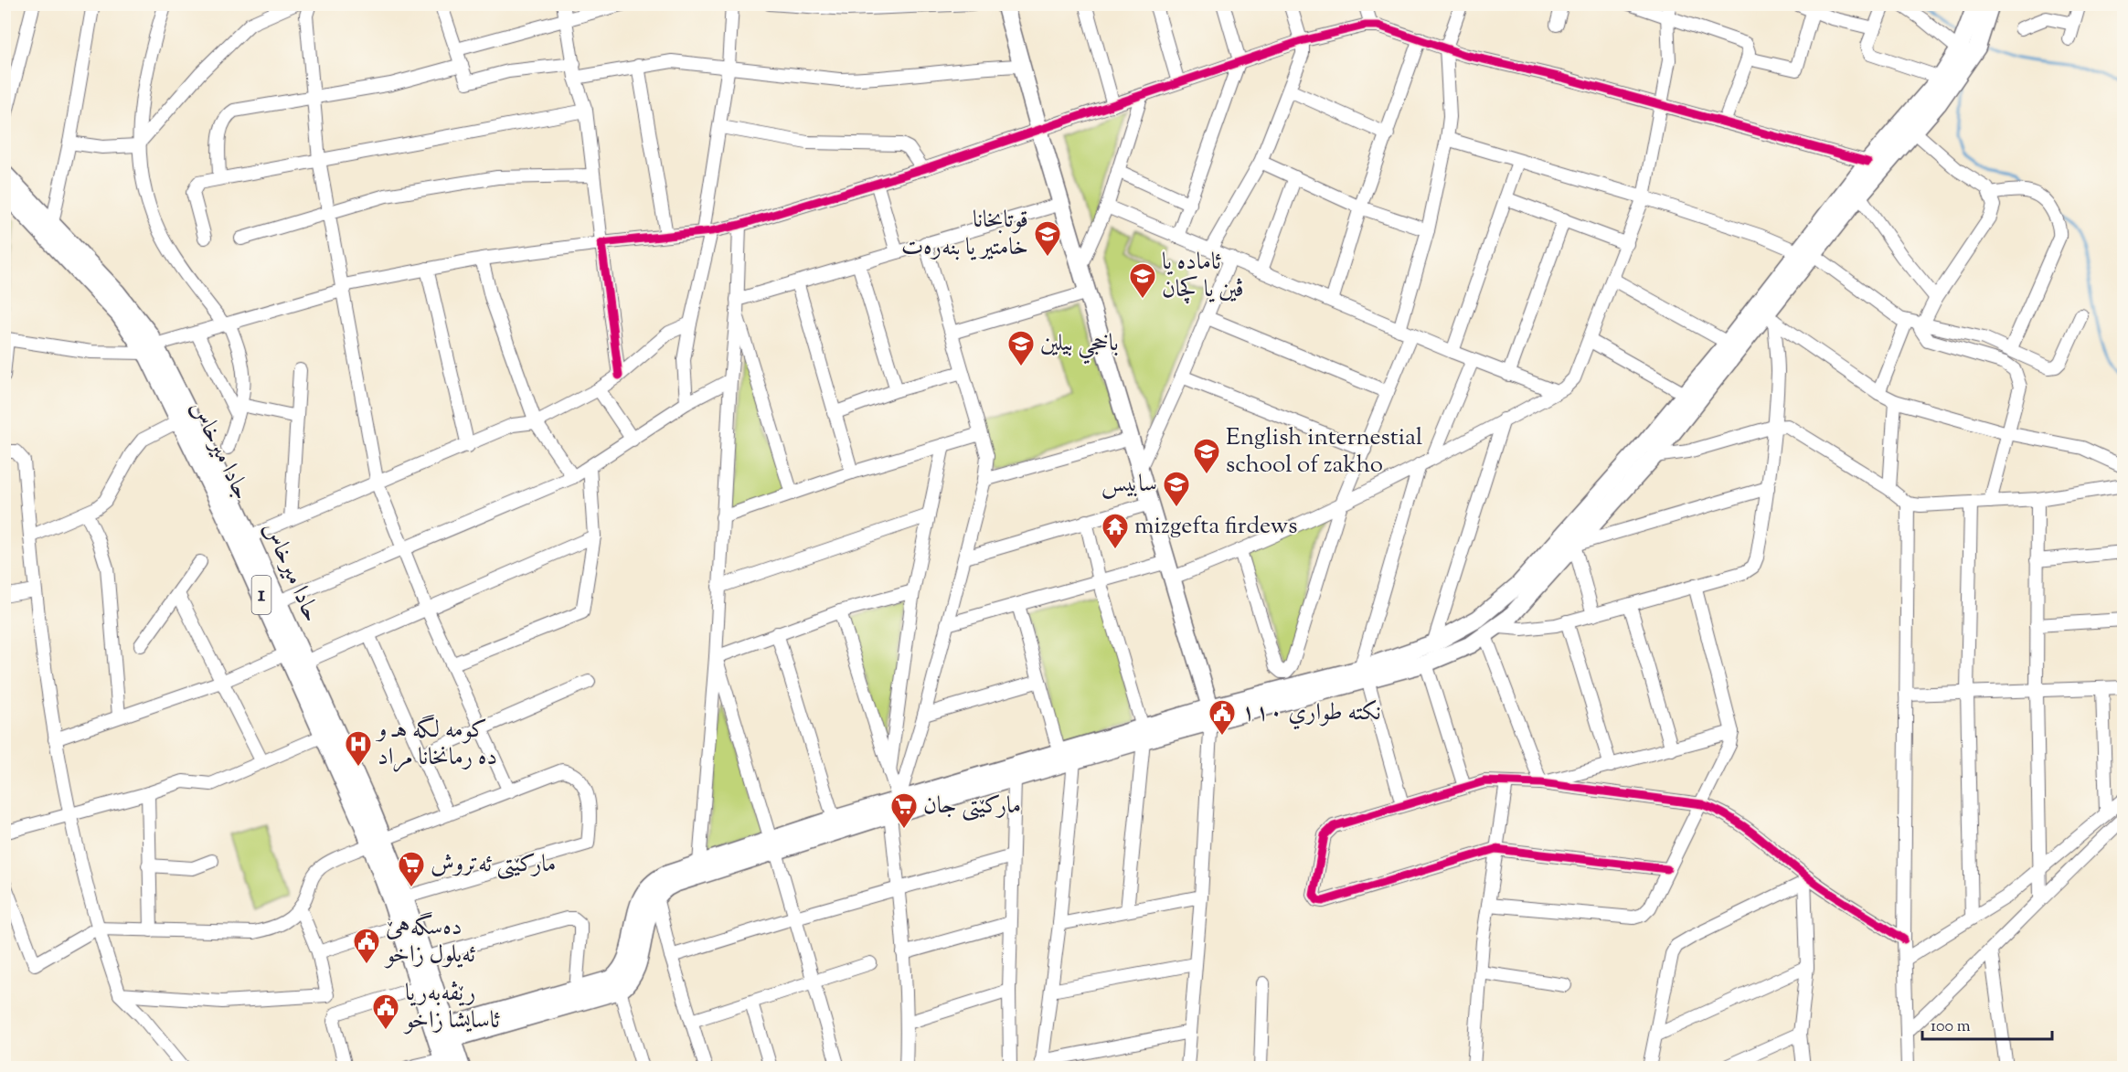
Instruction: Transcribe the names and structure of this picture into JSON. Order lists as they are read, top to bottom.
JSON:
{
  "streets": {
    "main road": ["جادا ميرخاس", "حادا ميرخاس", "1"]
  },
  "crossings": [
    ["جادا ميرخاس", "حادا ميرخاس"]
  ],
  "places": {
    "school or university": [
      "قوتابخانا خامتیر یا بنەرەت",
      "ئاماده یا ڤین یا کچان",
      "باخجي بيلين",
      "English internestial school of zakho",
      "سابيس"
    ],
    "temple": ["mizgefta firdews"],
    "public building": ["نكته طواري ١١٠", "ده‌سگه‌هێ ئه‌يلول زاخو", "رێڤه‌به‌ريا ئاسايشا زاخو"],
    "hospital": ["كومه لگه هـ و ده رمانخانا مراد"],
    "supermarket": ["مارکێتی جان", "مارکێتی ئەتروش"]
  },
  "scale_bar": "100 m"
}
